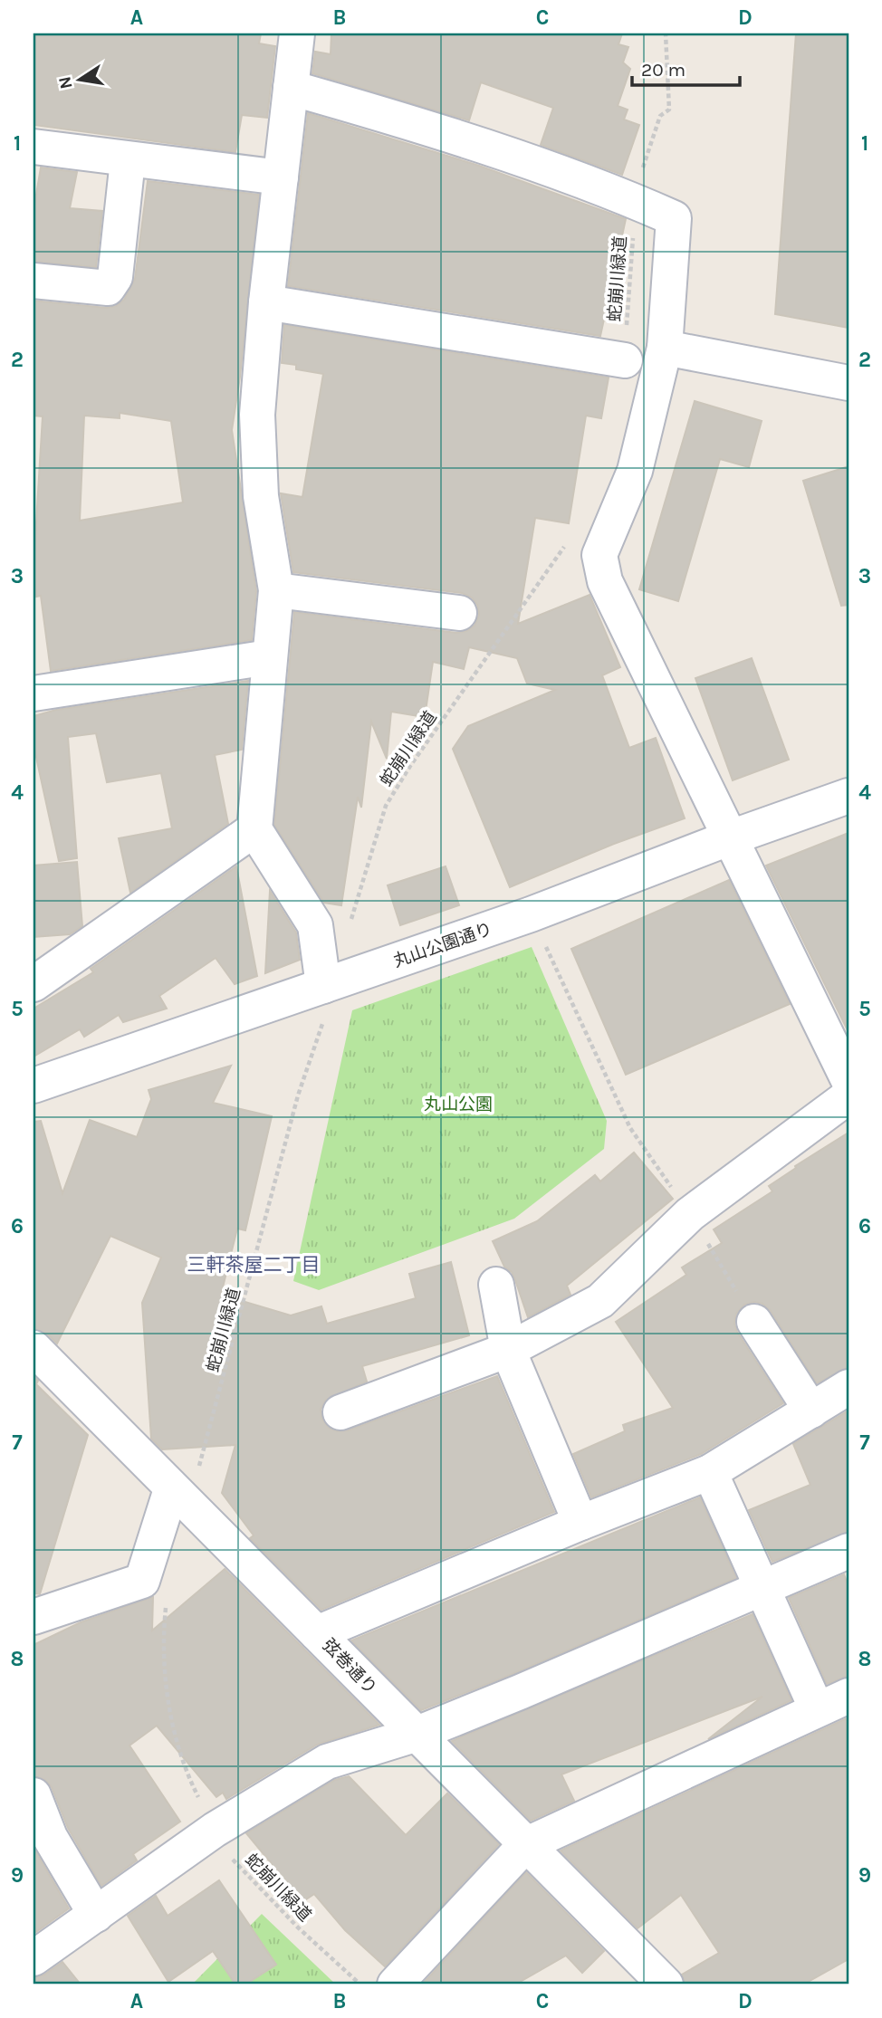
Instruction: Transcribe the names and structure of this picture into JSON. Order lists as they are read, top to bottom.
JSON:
{
  "streets": {
    "street": ["丸山公園通り", "弦巻通り"],
    "path": ["蛇崩川緑道"]
  },
  "crossings": [
    ["蛇崩川緑道", "丸山公園通り"],
    ["蛇崩川緑道", "弦巻通り"]
  ],
  "districts": ["三軒茶屋二丁目"],
  "parks": ["丸山公園"],
  "scale_bar": "20 m",
  "north": "left",
  "grid": {
    "columns": [
      "A",
      "B",
      "C",
      "D"
    ],
    "rows": [
      "1",
      "2",
      "3",
      "4",
      "5",
      "6",
      "7",
      "8",
      "9"
    ]
  }
}
